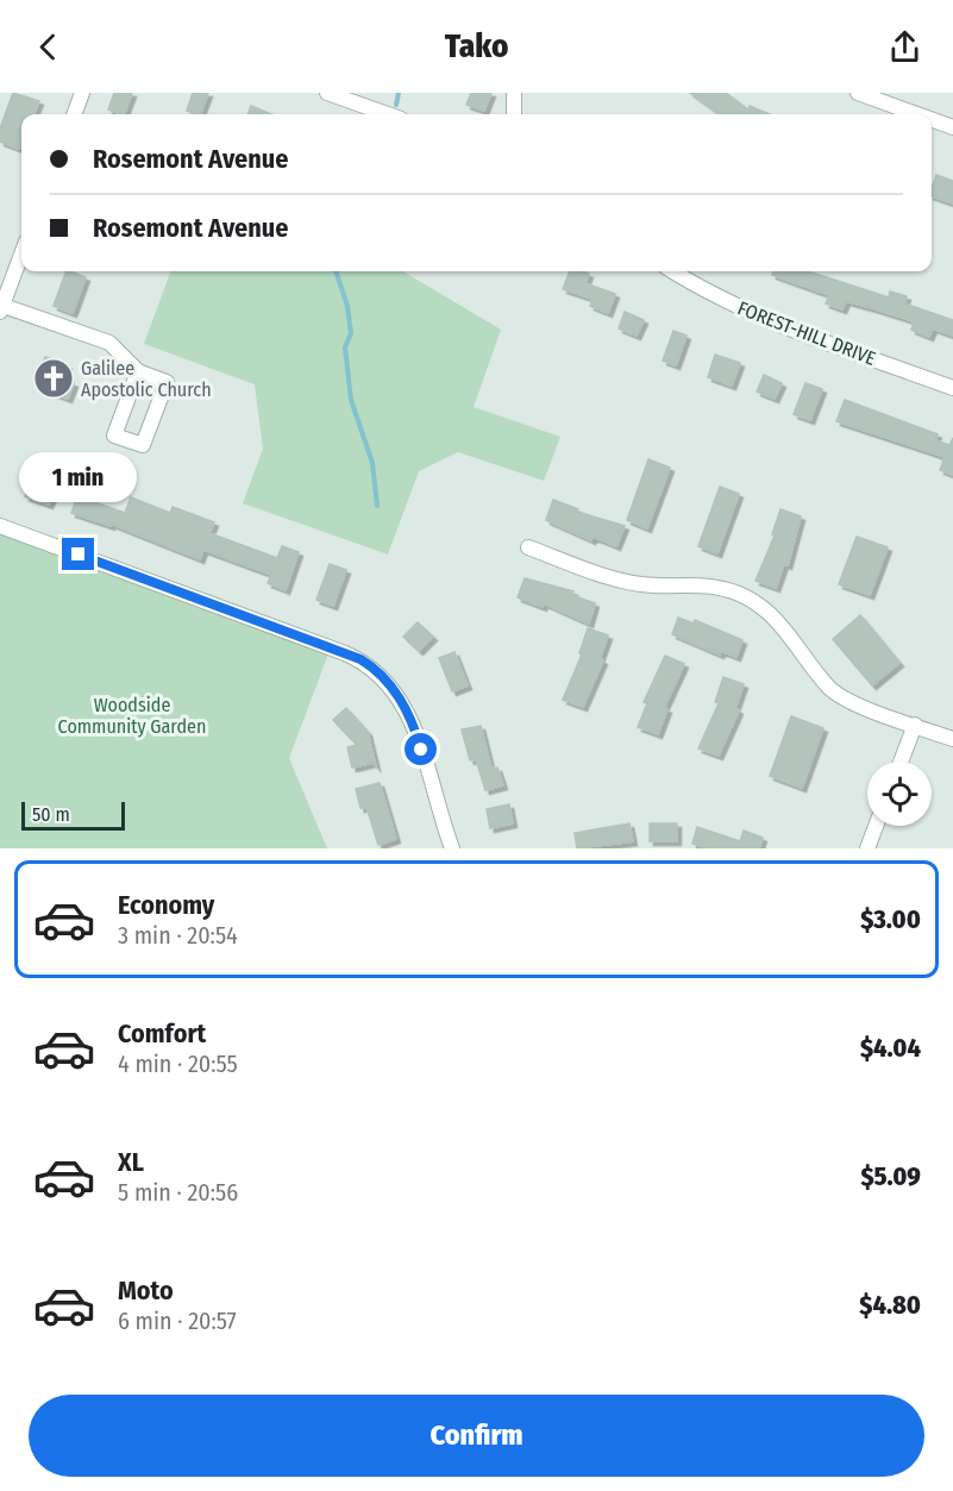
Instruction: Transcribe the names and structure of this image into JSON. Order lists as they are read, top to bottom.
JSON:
{
  "streets": {
    "street": ["FOREST-HILL DRIVE"]
  },
  "parks": ["Woodside Community Garden"],
  "places": {
    "church": ["Galilee Apostolic Church"]
  },
  "scale_bar": "50 m",
  "page": {
    "header": "Tako",
    "banner": ["Rosemont Avenue", "Rosemont Avenue"],
    "bubble": "1 min",
    "scale": "50 m",
    "list": [
      {
        "name": "Economy",
        "note": "3 min · 20:54",
        "value": "$3.00"
      },
      {
        "name": "Comfort",
        "note": "4 min · 20:55",
        "value": "$4.04"
      },
      {
        "name": "XL",
        "note": "5 min · 20:56",
        "value": "$5.09"
      },
      {
        "name": "Moto",
        "note": "6 min · 20:57",
        "value": "$4.80"
      }
    ],
    "buttons": "Confirm"
  }
}
